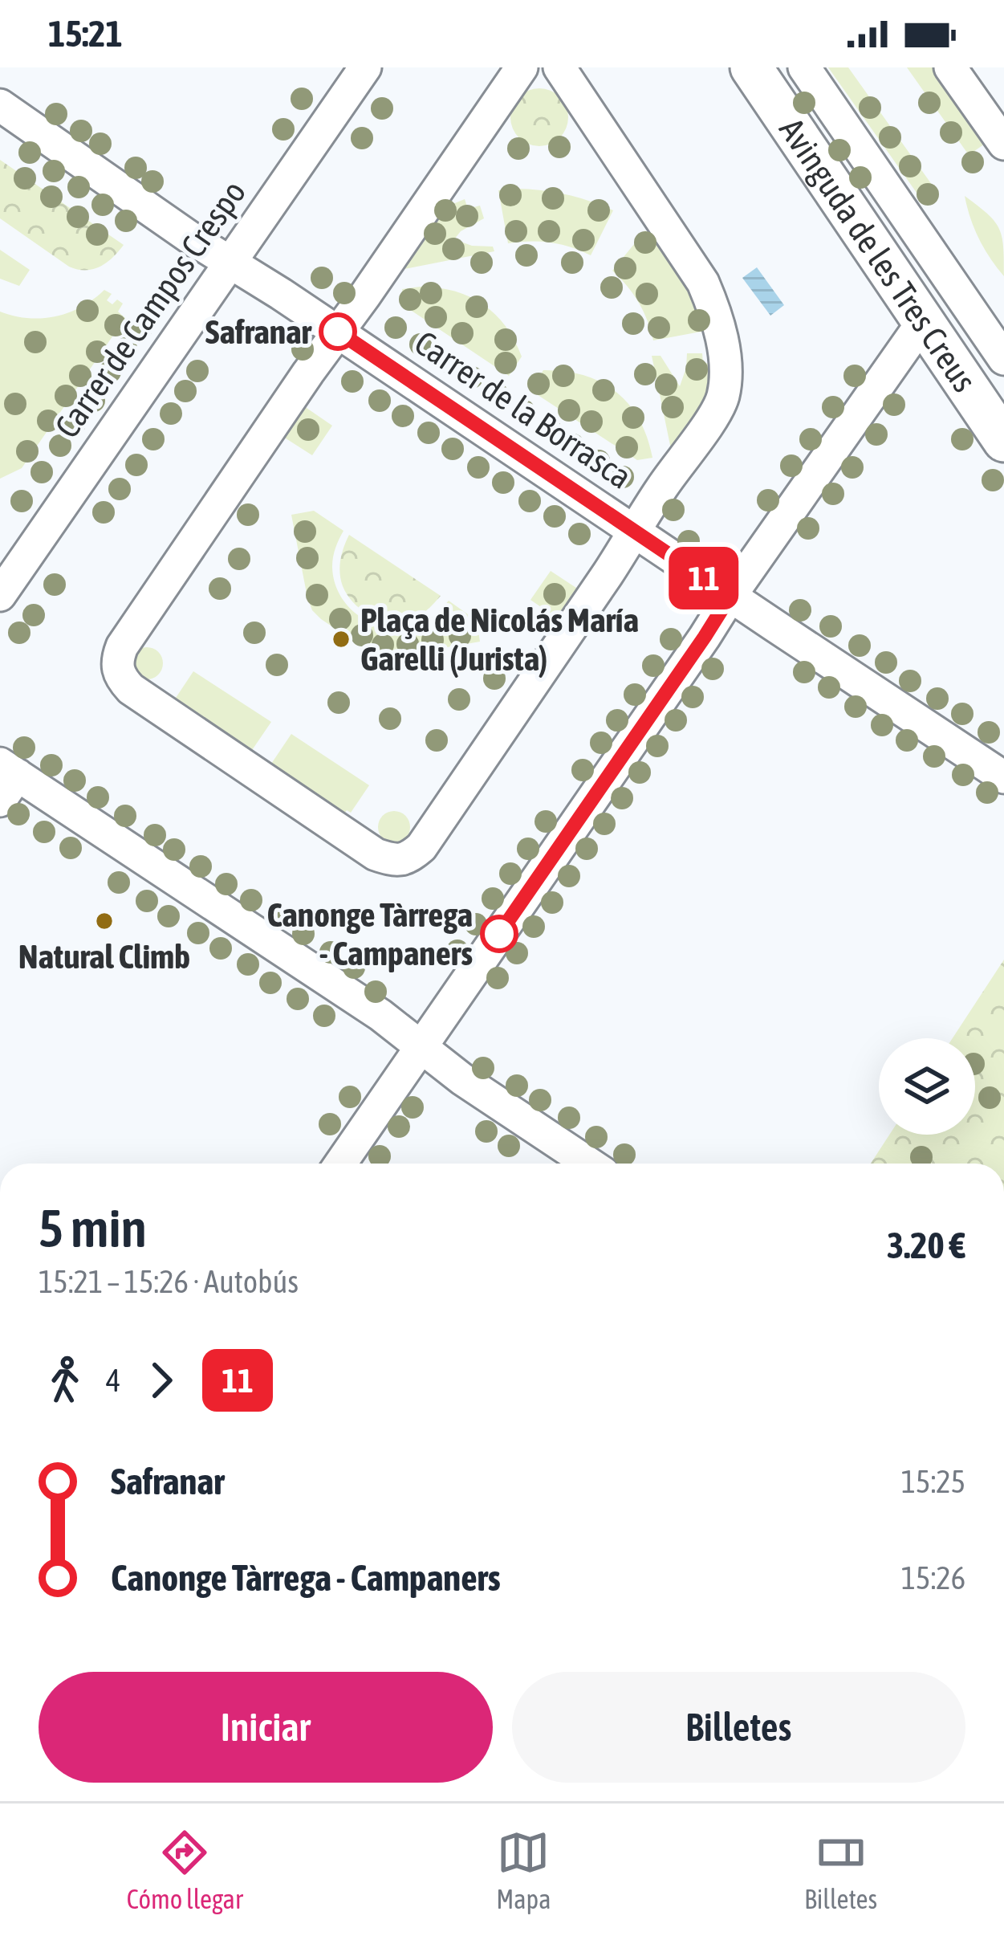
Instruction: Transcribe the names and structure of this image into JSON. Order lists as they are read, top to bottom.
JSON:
{
  "streets": {
    "main road": ["Avinguda de les Tres Creus"],
    "street": ["Carrer de Campos Crespo", "Carrer de la Borrasca"]
  },
  "crossings": [
    ["Carrer de Campos Crespo", "Carrer de la Borrasca"]
  ],
  "places": [
    "Safranar",
    "Plaça de Nicolás María Garelli (Jurista)",
    "Natural Climb",
    "Canonge Tàrrega - Campaners"
  ],
  "lines": ["bus line 11"],
  "page": {
    "status": "15:21",
    "on_map": "11",
    "heading": ["5 min", "15:21 – 15:26 · Autobús", "3.20 €"],
    "legs": ["4", "11"],
    "list": [
      {
        "name": "Safranar",
        "value": "15:25"
      },
      {
        "name": "Canonge Tàrrega - Campaners",
        "value": "15:26"
      }
    ],
    "buttons": ["Iniciar", "Billetes"],
    "tabs": ["Cómo llegar", "Mapa", "Billetes"]
  }
}
